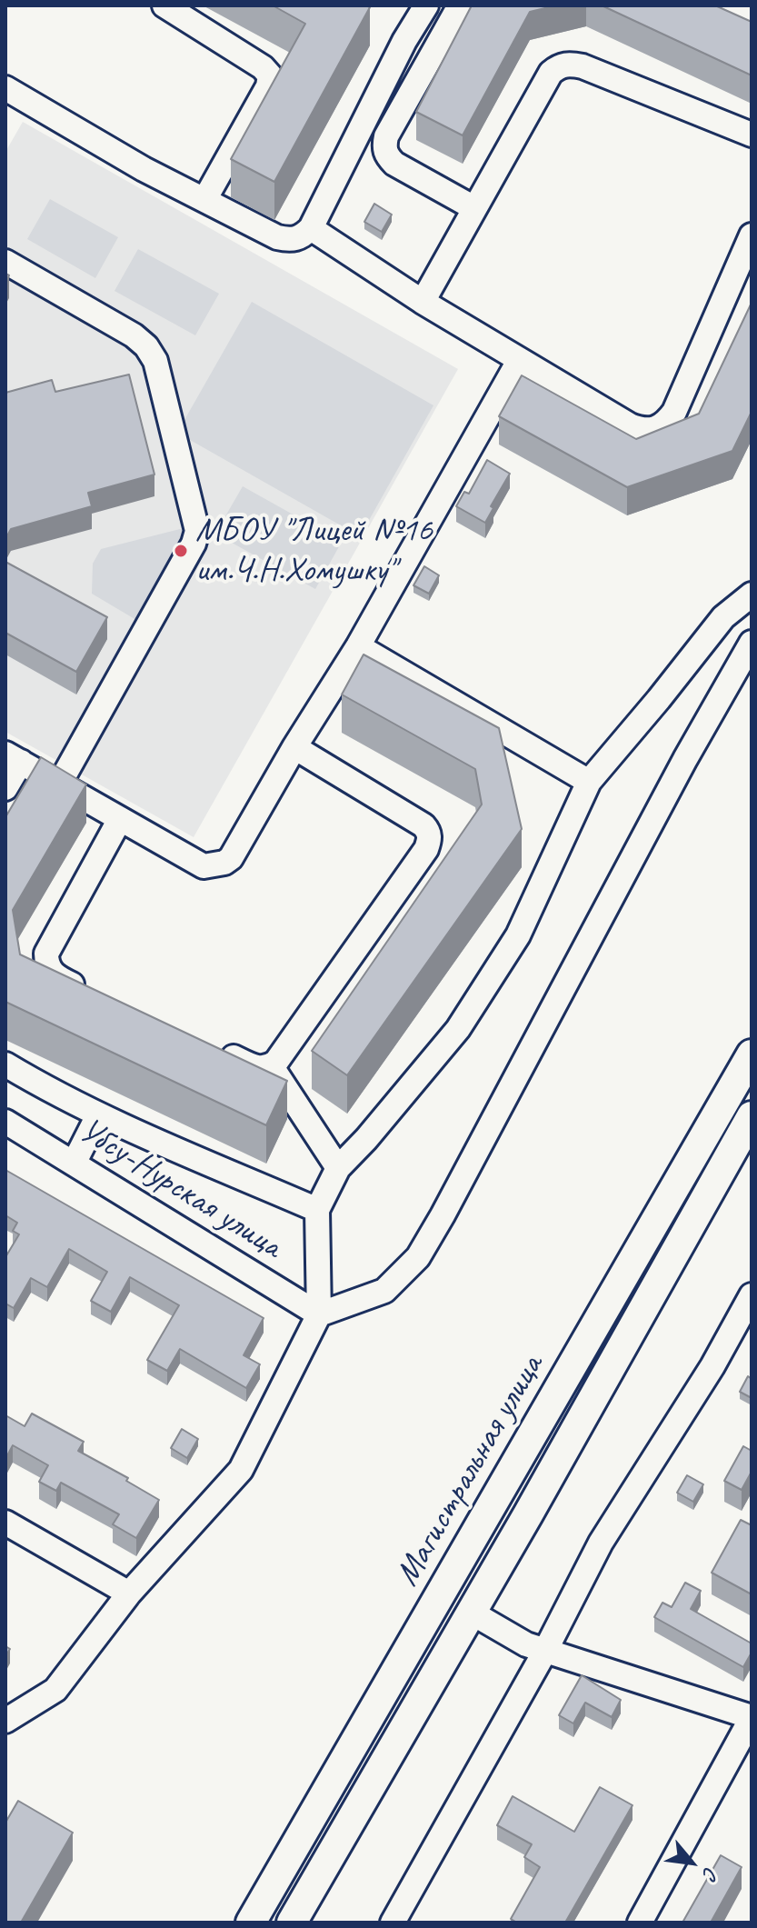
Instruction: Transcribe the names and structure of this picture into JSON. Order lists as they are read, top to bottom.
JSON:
{
  "streets": {
    "main road": ["Магистральная улица"],
    "street": ["Убсу-Нурская улица"]
  },
  "places": ["МБОУ \"Лицей №16 им.Ч.Н.Хомушку\""],
  "north": "bottom right"
}
